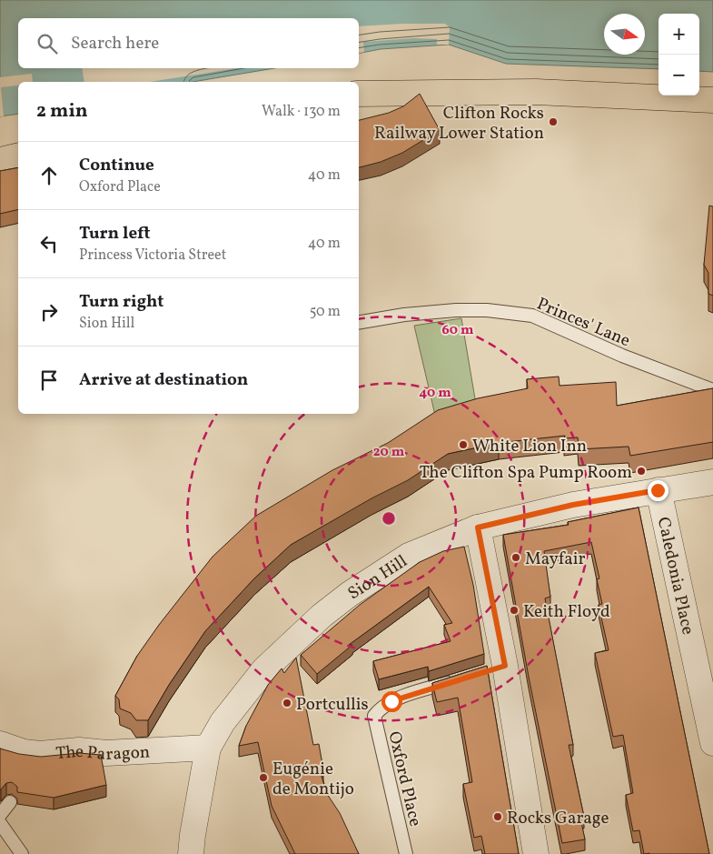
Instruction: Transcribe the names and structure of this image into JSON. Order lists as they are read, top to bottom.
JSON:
{
  "streets": {
    "street": ["Sion Hill", "Caledonia Place", "The Paragon"],
    "lane": ["Princes' Lane", "Oxford Place"]
  },
  "crossings": [
    ["Sion Hill", "Caledonia Place"],
    ["Sion Hill", "The Paragon"]
  ],
  "places": [
    "Clifton Rocks Railway Lower Station",
    "White Lion Inn",
    "The Clifton Spa Pump Room",
    "Mayfair",
    "Keith Floyd",
    "Portcullis",
    "Eugénie de Montijo",
    "Rocks Garage"
  ],
  "north": "right",
  "page": {
    "map_buttons": ["+", "−"],
    "search": "Search here",
    "heading": ["2 min", "Walk · 130 m"],
    "list": [
      ["Continue", "Oxford Place", "40 m"],
      ["Turn left", "Princess Victoria Street", "40 m"],
      ["Turn right", "Sion Hill", "50 m"],
      "Arrive at destination"
    ]
  },
  "rings": ["60 m", "40 m", "20 m"]
}
